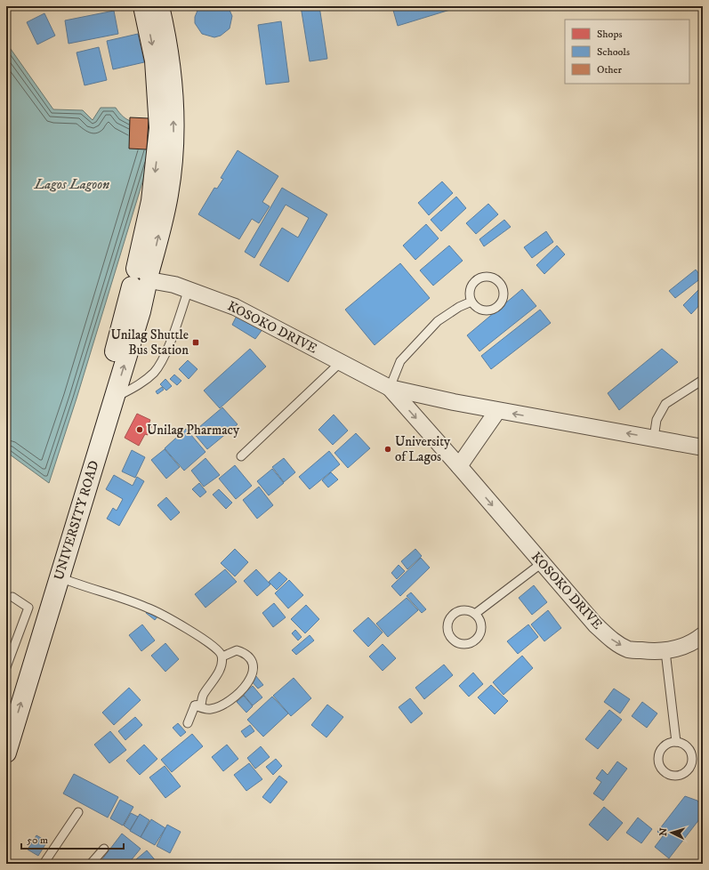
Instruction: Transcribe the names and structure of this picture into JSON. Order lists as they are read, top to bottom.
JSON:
{
  "streets": {
    "main road": ["UNIVERSITY ROAD"],
    "street": ["KOSOKO DRIVE"]
  },
  "crossings": [
    ["KOSOKO DRIVE", "UNIVERSITY ROAD"]
  ],
  "water": ["Lagos Lagoon"],
  "places": {
    "transit": ["Unilag Shuttle Bus Station"],
    "other": ["Unilag Pharmacy", "University of Lagos"]
  },
  "legend": ["Shops", "Schools", "Other"],
  "scale_bar": "50 m",
  "north": "left"
}
